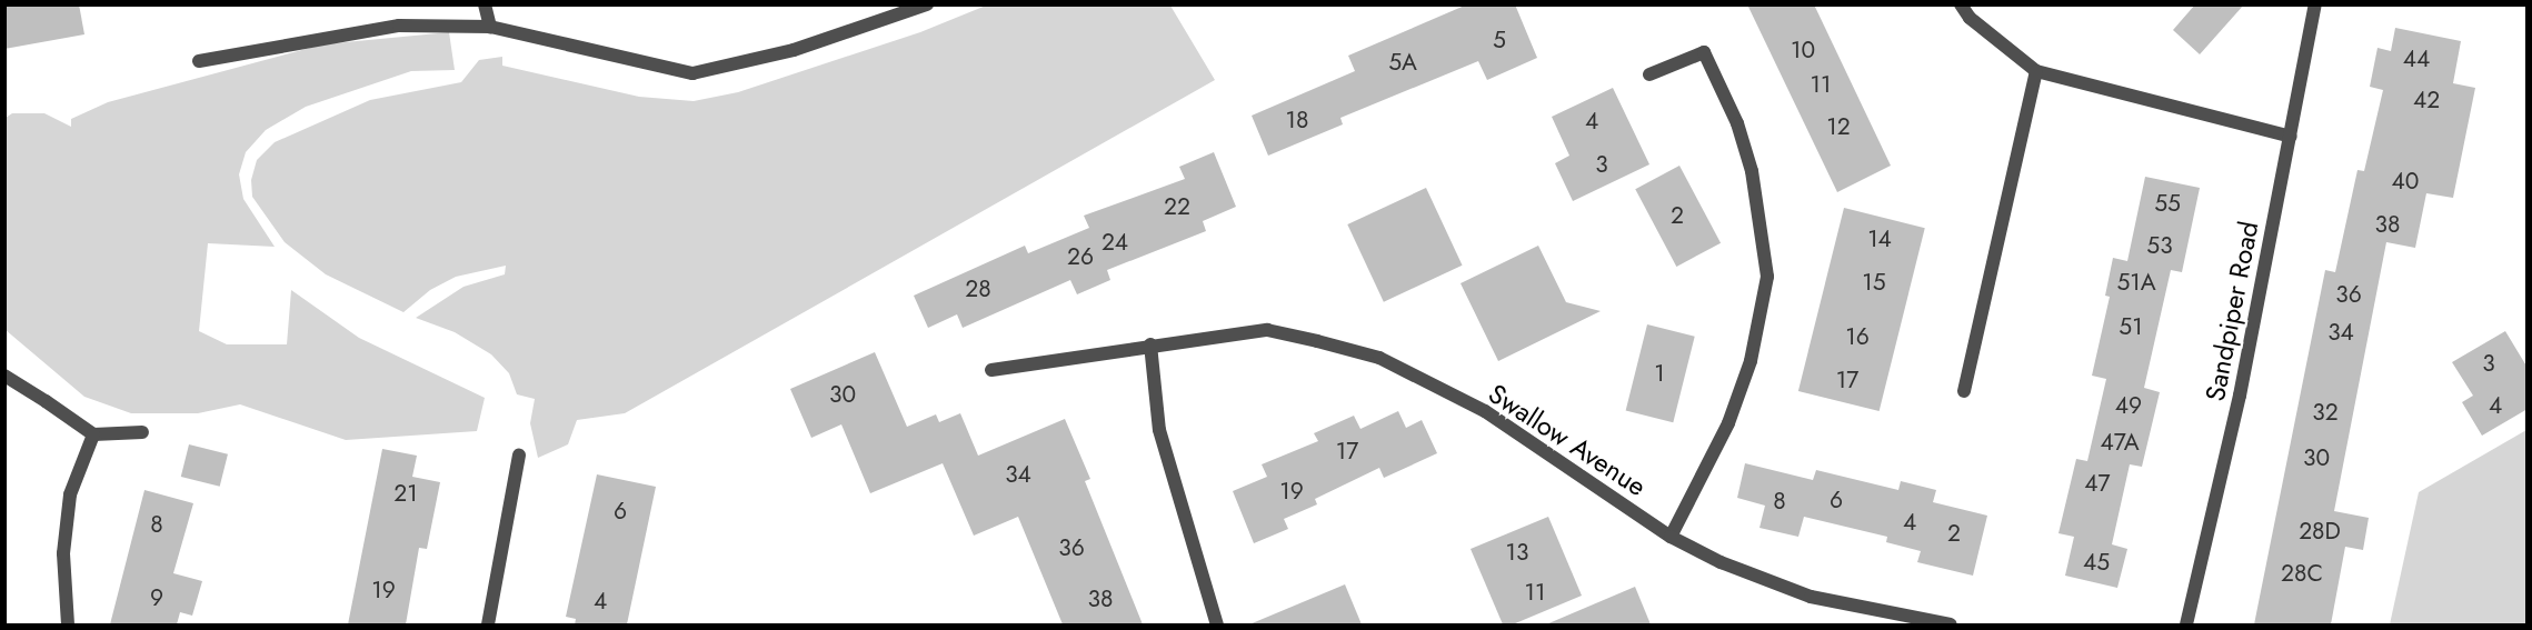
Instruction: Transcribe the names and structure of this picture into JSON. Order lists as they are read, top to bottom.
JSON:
{
  "streets": {
    "street": ["Sandpiper Road", "Swallow Avenue"]
  },
  "house_numbers": [
    "5",
    "10",
    "44",
    "5A",
    "11",
    "42",
    "18",
    "4",
    "12",
    "3",
    "40",
    "55",
    "22",
    "2",
    "38",
    "14",
    "24",
    "53",
    "26",
    "15",
    "51A",
    "28",
    "36",
    "51",
    "34",
    "16",
    "3",
    "1",
    "17",
    "30",
    "49",
    "4",
    "32",
    "47A",
    "17",
    "30",
    "34",
    "47",
    "19",
    "21",
    "6",
    "8",
    "6",
    "4",
    "8",
    "28D",
    "2",
    "36",
    "13",
    "45",
    "28C",
    "19",
    "11",
    "9",
    "38",
    "4"
  ]
}
